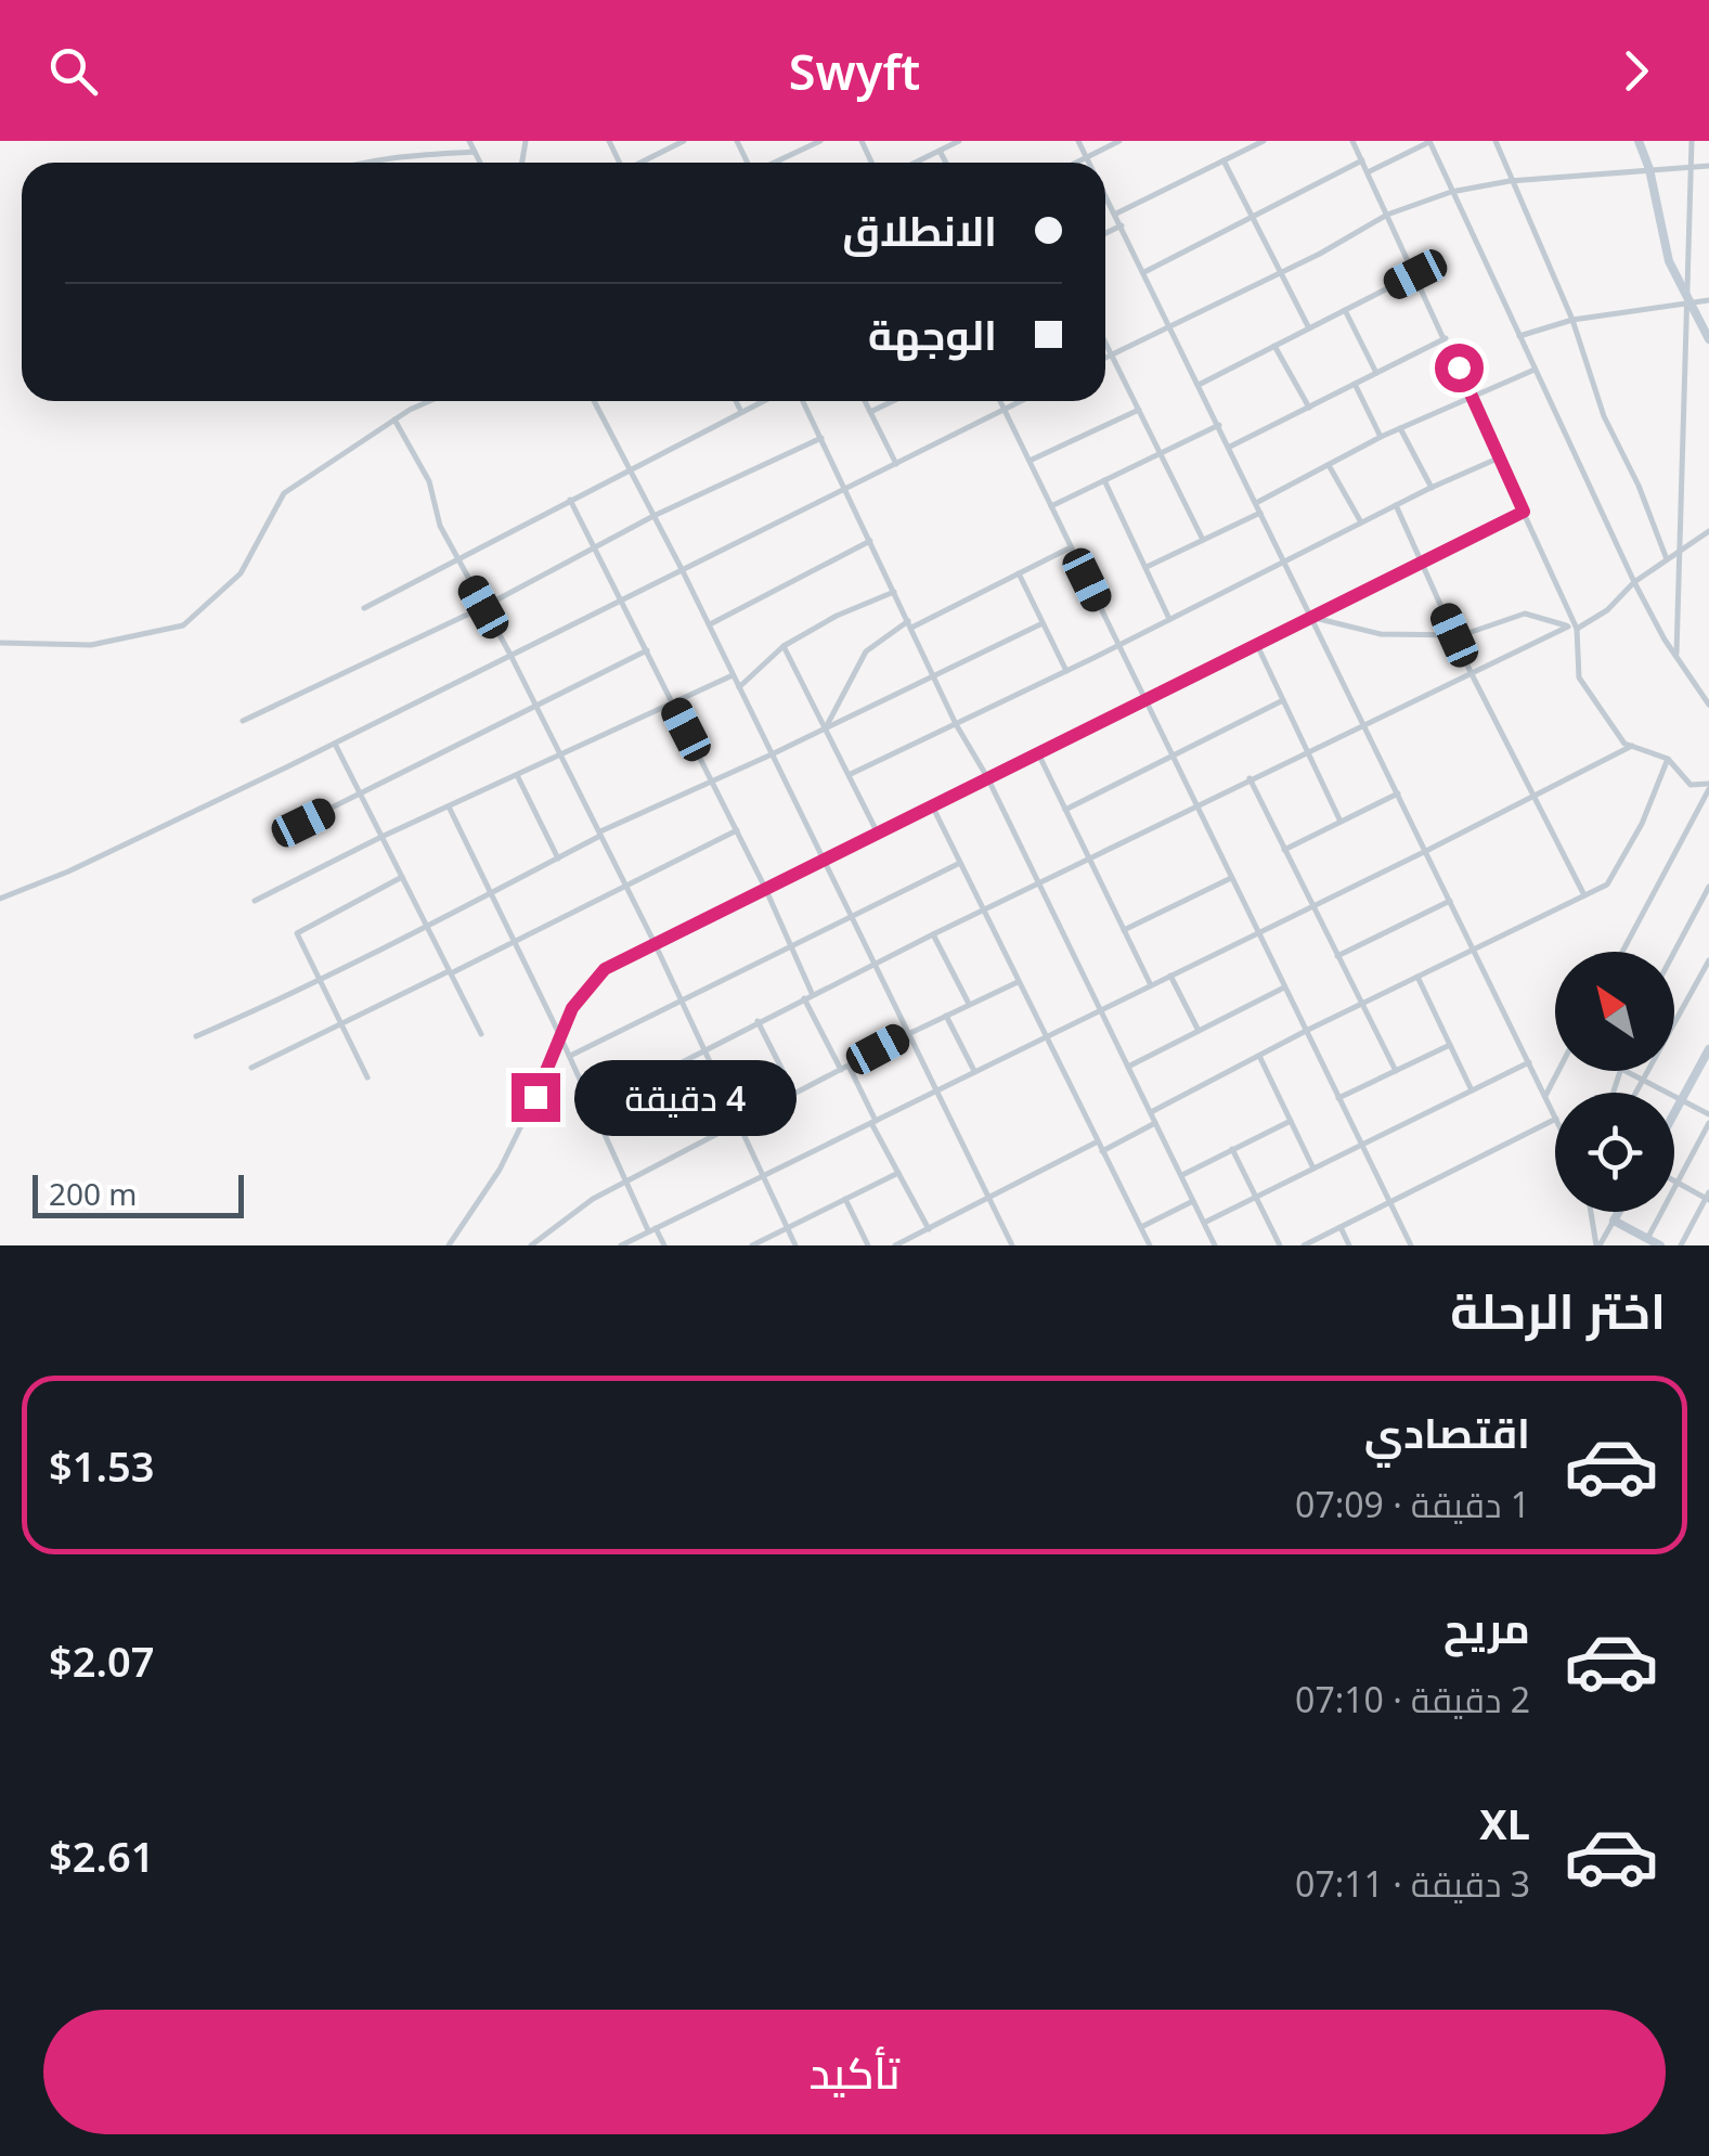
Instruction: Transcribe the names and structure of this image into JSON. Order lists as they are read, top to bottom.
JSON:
{
  "scale_bar": "200 m",
  "north": "top left",
  "page": {
    "header": "Swyft",
    "banner": ["الانطلاق", "الوجهة"],
    "bubble": "4 دقيقة",
    "scale": "200 m",
    "heading": "اختر الرحلة",
    "list": [
      {
        "name": "اقتصادي",
        "note": "1 دقيقة · 07:09",
        "value": "$1.53"
      },
      {
        "name": "مريح",
        "note": "2 دقيقة · 07:10",
        "value": "$2.07"
      },
      {
        "name": "XL",
        "note": "3 دقيقة · 07:11",
        "value": "$2.61"
      }
    ],
    "buttons": "تأكيد"
  }
}
